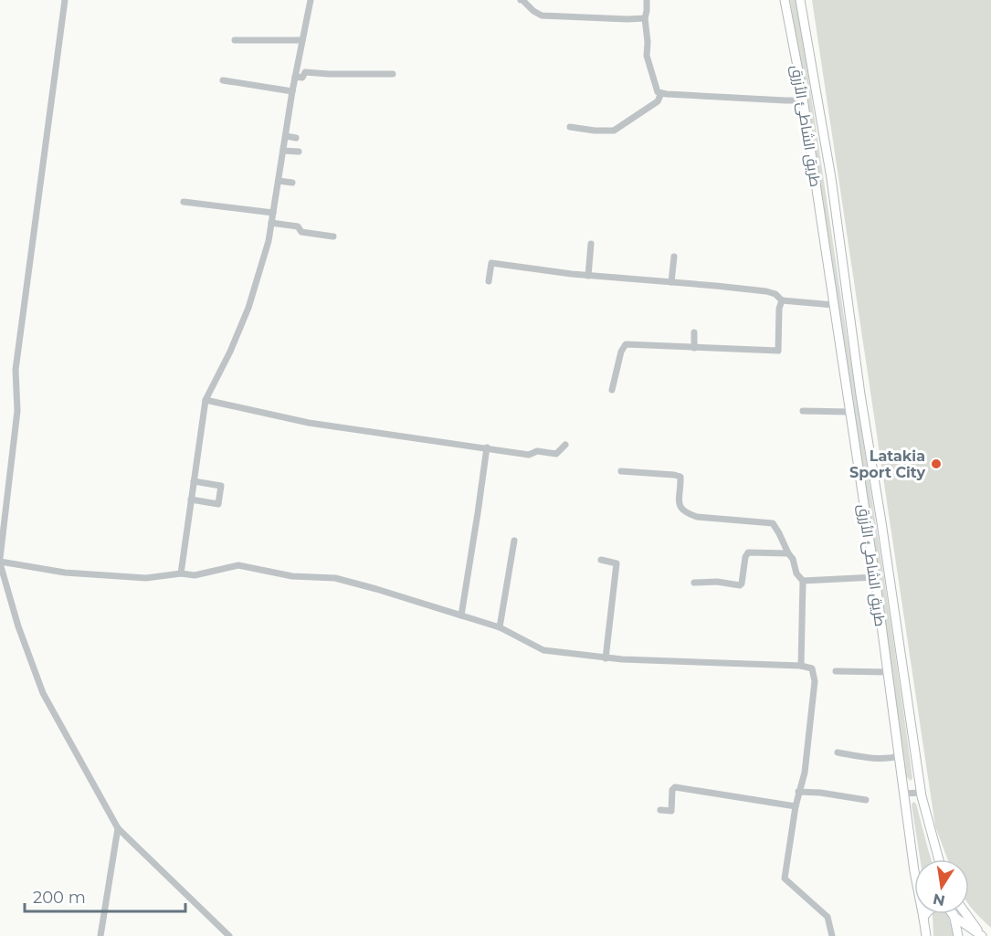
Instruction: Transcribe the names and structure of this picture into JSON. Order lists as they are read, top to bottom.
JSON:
{
  "streets": {
    "main road": ["طريق الشاطئ الأزرق"]
  },
  "places": ["Latakia Sport City"],
  "scale_bar": "200 m",
  "north": "bottom"
}
